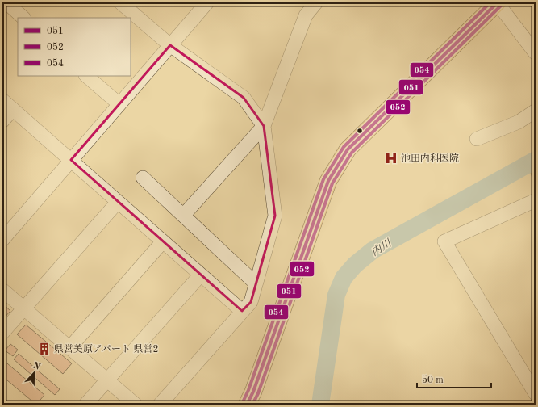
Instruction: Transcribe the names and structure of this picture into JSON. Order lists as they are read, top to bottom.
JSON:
{
  "water": ["内川"],
  "places": {
    "hospital": ["池田内科医院"],
    "building": ["県営美原アパート 県営2"]
  },
  "lines": ["transit line 051", "transit line 054", "transit line 052"],
  "legend": ["051", "052", "054"],
  "scale_bar": "50 m",
  "north": "top"
}
